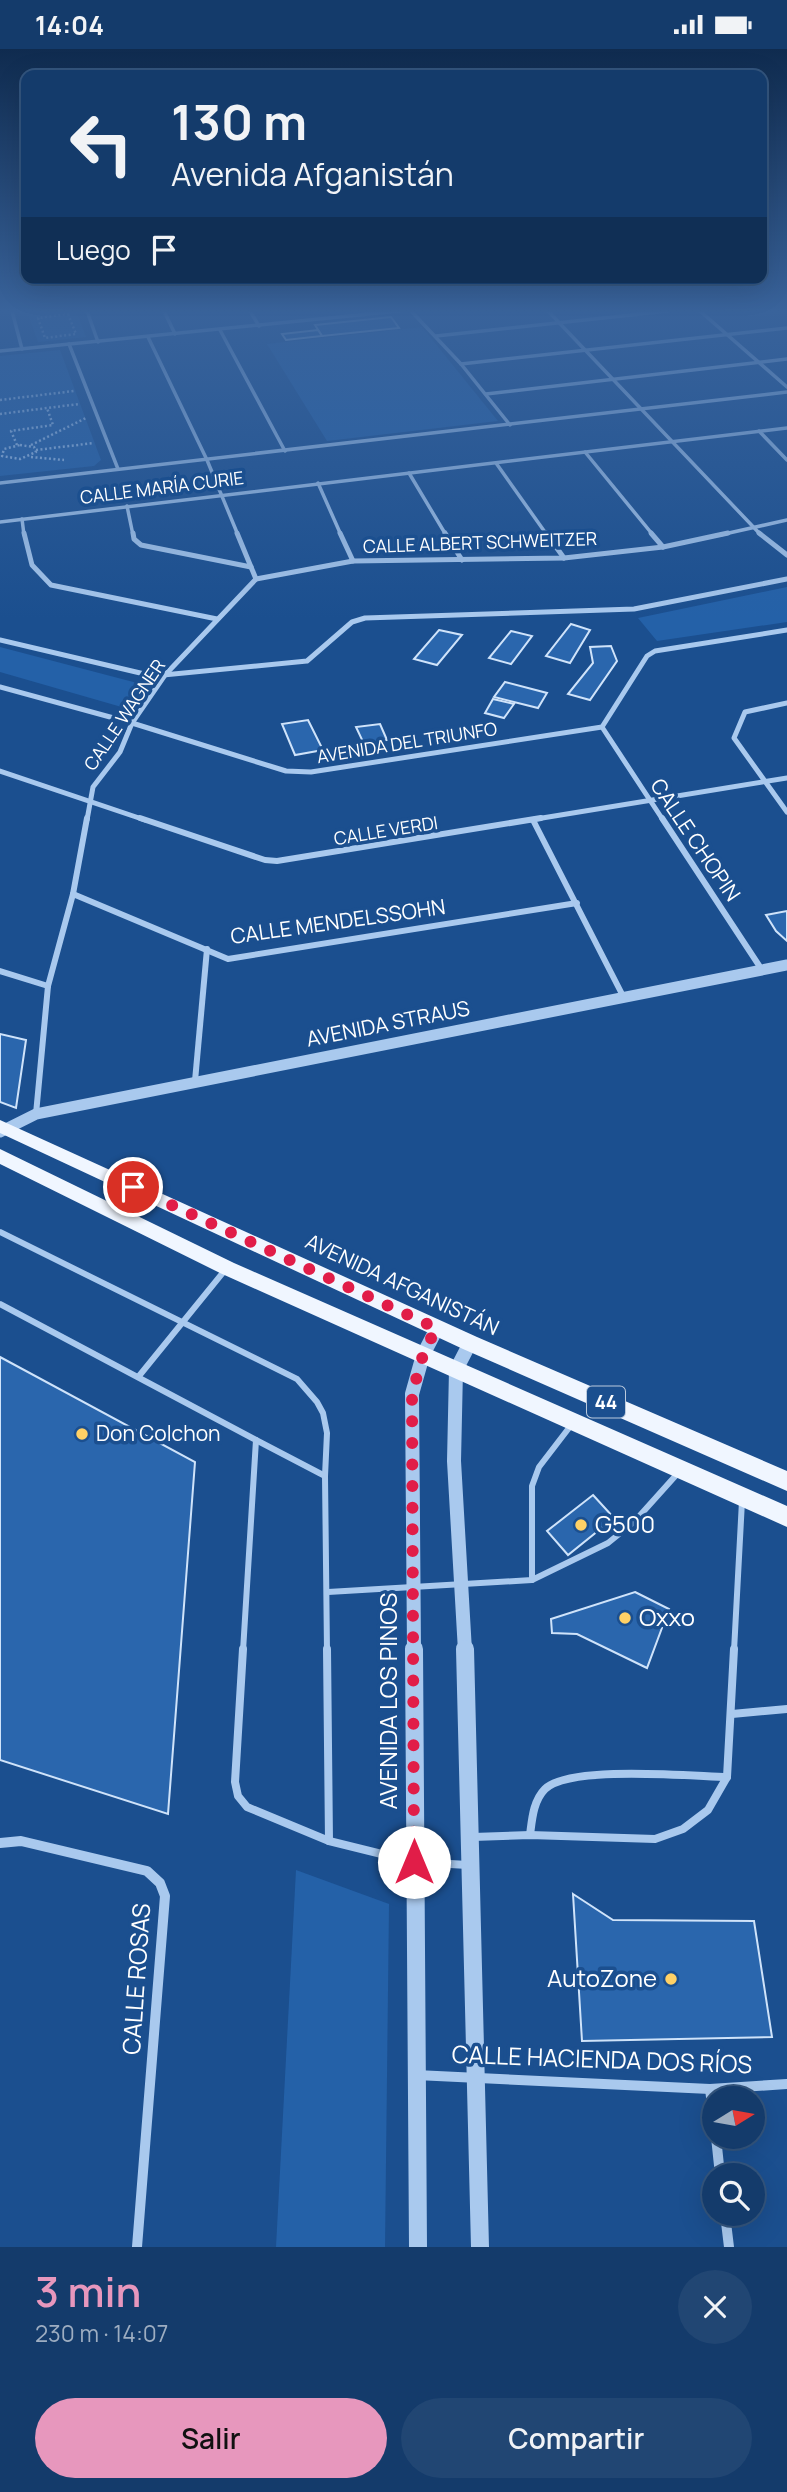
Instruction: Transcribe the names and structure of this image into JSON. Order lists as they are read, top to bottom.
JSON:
{
  "streets": {
    "main road": ["AVENIDA AFGANISTÁN", "44"],
    "street": [
      "CALLE MARÍA CURIE",
      "CALLE ALBERT SCHWEITZER",
      "CALLE WAGNER",
      "AVENIDA DEL TRIUNFO",
      "CALLE VERDI",
      "CALLE CHOPIN",
      "CALLE MENDELSSOHN",
      "AVENIDA STRAUS",
      "AVENIDA LOS PINOS",
      "CALLE ROSAS",
      "CALLE HACIENDA DOS RÍOS"
    ]
  },
  "crossings": [
    ["CALLE ALBERT SCHWEITZER", "CALLE WAGNER"],
    ["CALLE WAGNER", "AVENIDA DEL TRIUNFO"],
    ["CALLE WAGNER", "CALLE VERDI"],
    ["CALLE WAGNER", "CALLE MENDELSSOHN"],
    ["CALLE WAGNER", "AVENIDA STRAUS"],
    ["AVENIDA DEL TRIUNFO", "CALLE CHOPIN"],
    ["CALLE VERDI", "CALLE CHOPIN"],
    ["CALLE CHOPIN", "AVENIDA STRAUS"],
    ["AVENIDA STRAUS", "AVENIDA AFGANISTÁN"],
    ["AVENIDA AFGANISTÁN", "AVENIDA LOS PINOS"],
    ["44", "AVENIDA LOS PINOS"],
    ["AVENIDA LOS PINOS", "CALLE HACIENDA DOS RÍOS"]
  ],
  "places": [
    "Don Colchon",
    "G500",
    "Oxxo",
    "AutoZone"
  ],
  "north": "right",
  "page": {
    "status": "14:04",
    "turn": ["130 m", "Avenida Afganistán"],
    "then": "Luego",
    "heading": ["3 min", "230 m · 14:07"],
    "buttons": ["Salir", "Compartir"]
  }
}
